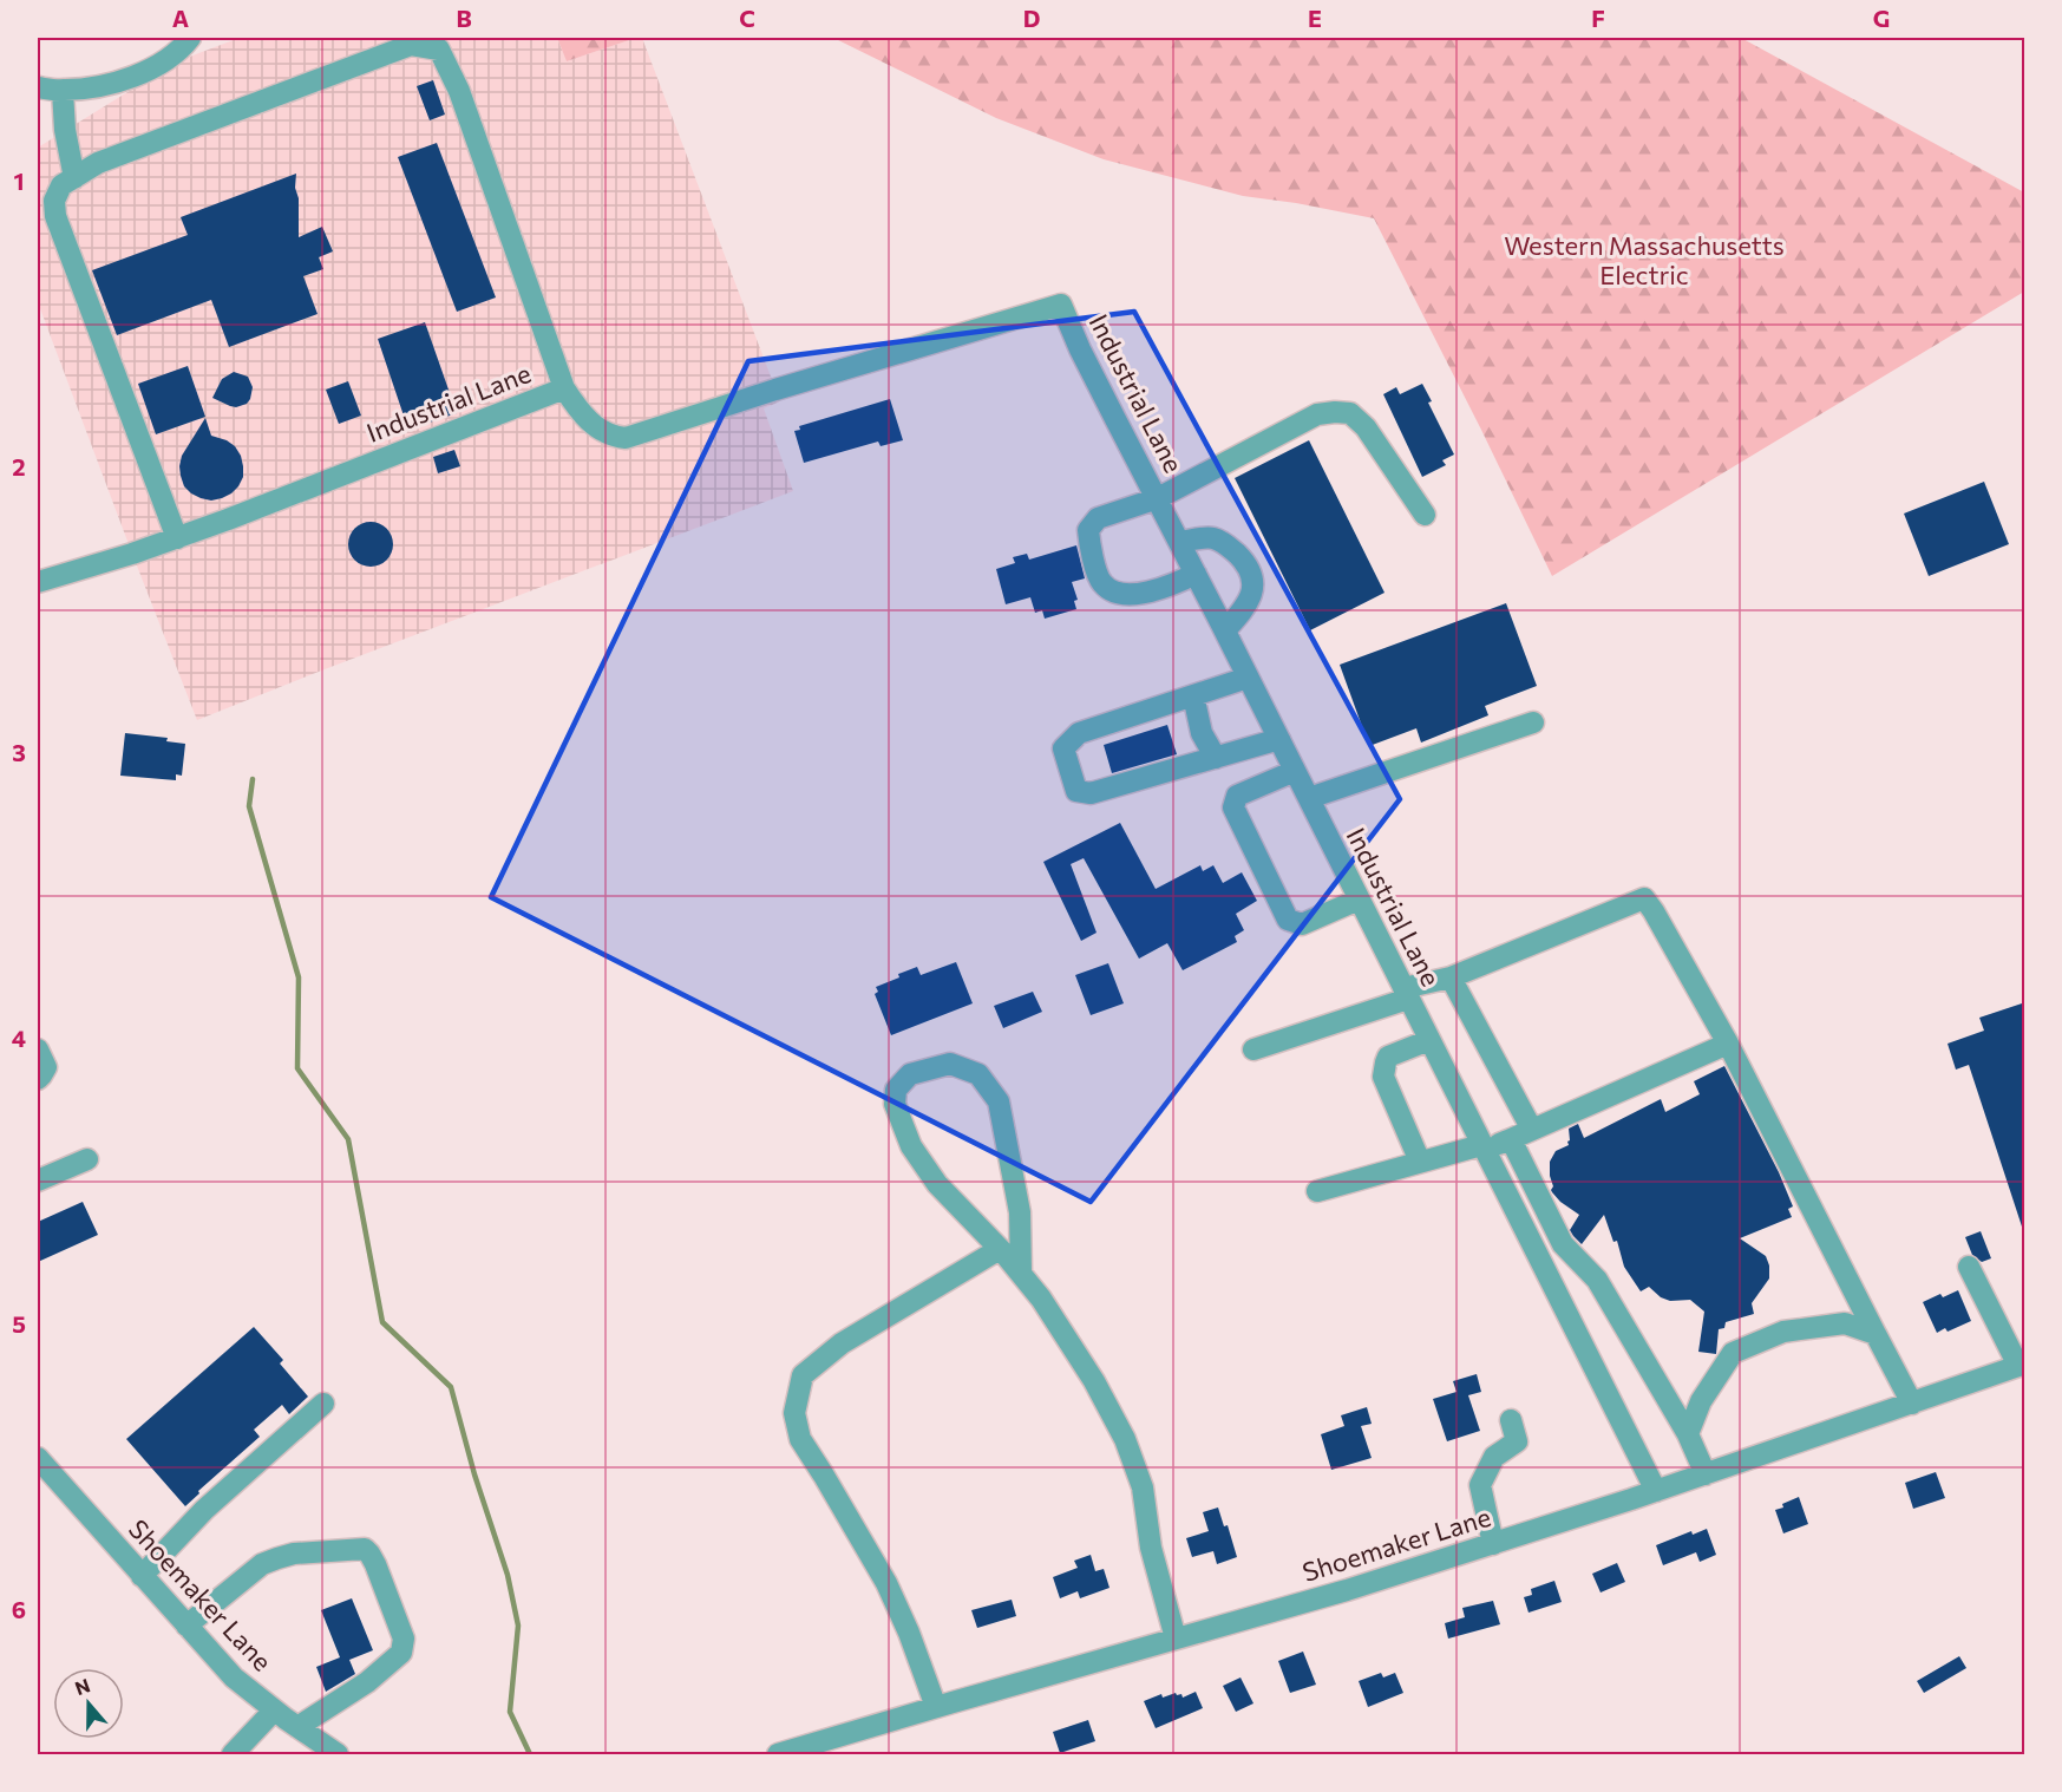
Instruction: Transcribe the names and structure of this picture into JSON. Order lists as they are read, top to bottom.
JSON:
{
  "streets": {
    "street": ["Industrial Lane", "Shoemaker Lane"]
  },
  "crossings": [
    ["Industrial Lane", "Shoemaker Lane"]
  ],
  "parks": ["Western Massachusetts Electric"],
  "north": "top",
  "grid": {
    "columns": [
      "A",
      "B",
      "C",
      "D",
      "E",
      "F",
      "G"
    ],
    "rows": [
      "1",
      "2",
      "3",
      "4",
      "5",
      "6"
    ]
  }
}
